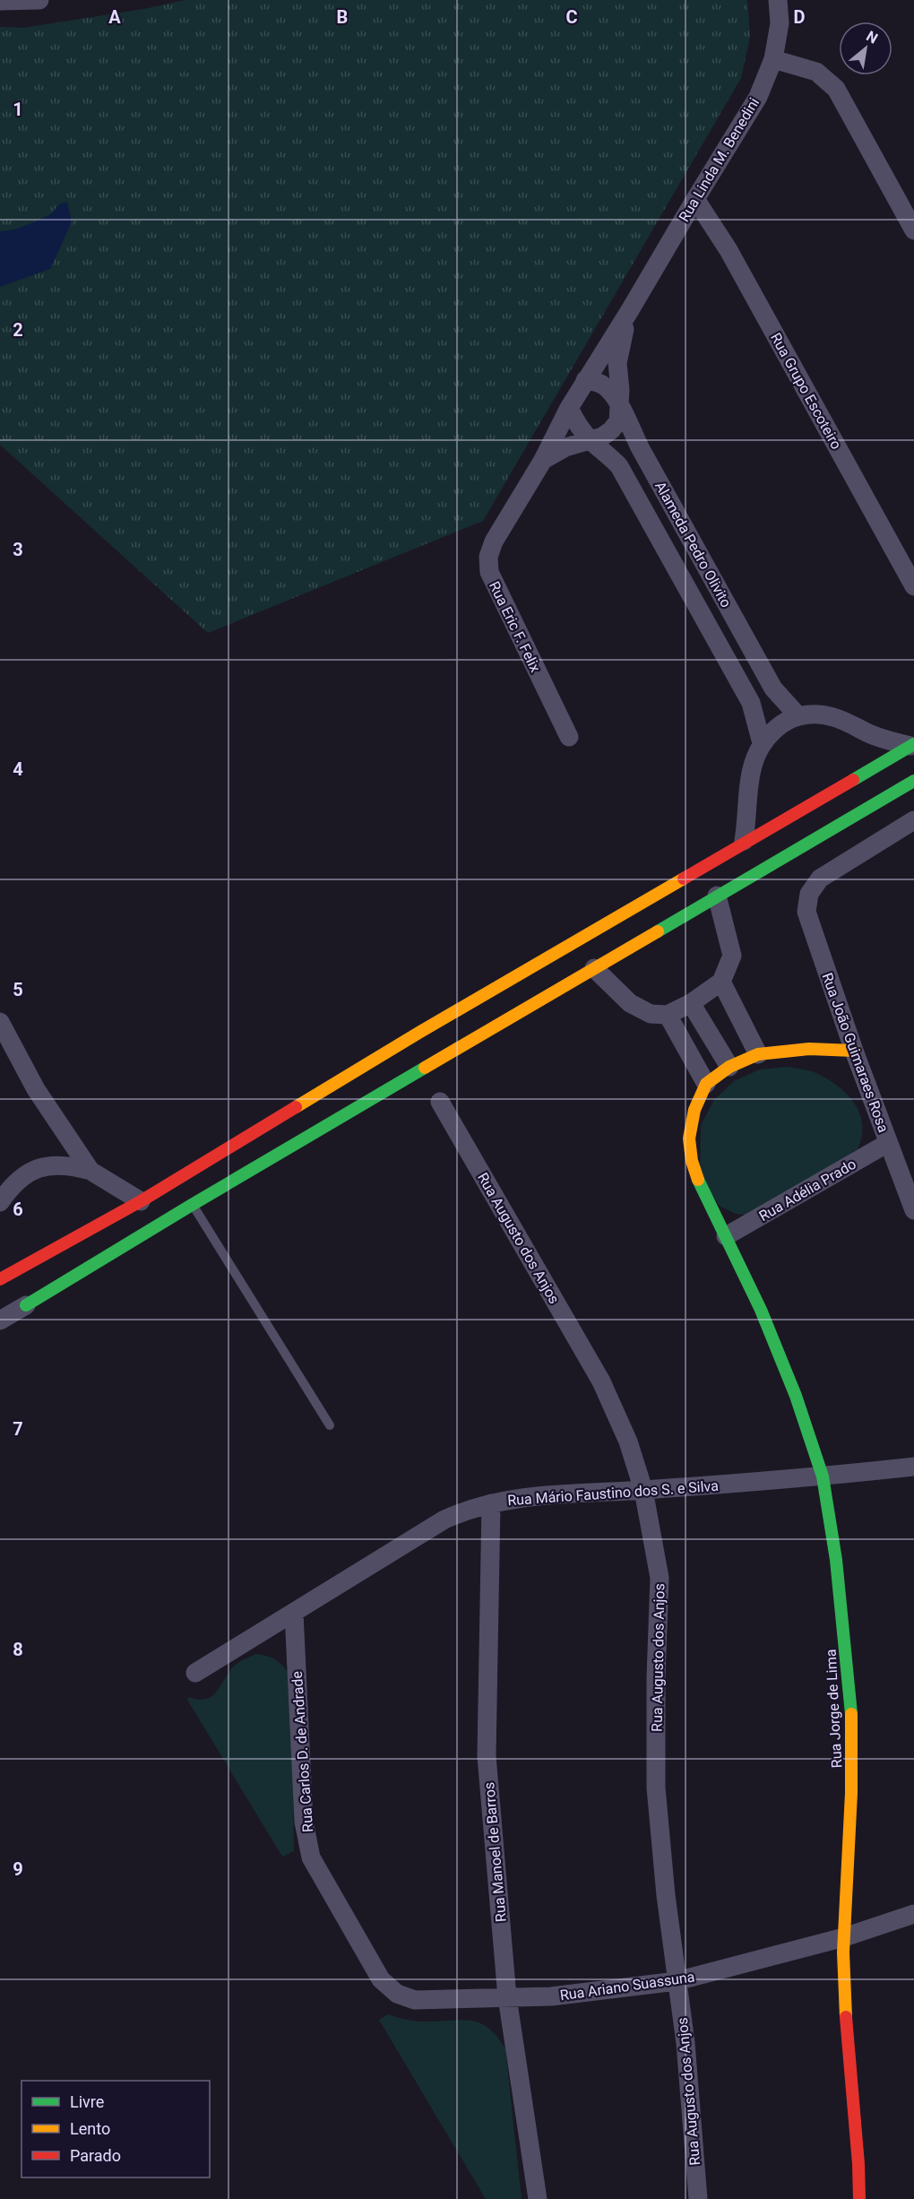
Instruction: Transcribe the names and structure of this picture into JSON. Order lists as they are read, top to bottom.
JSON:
{
  "streets": {
    "street": [
      "Rua Linda M. Benedini",
      "Rua Grupo Escoteiro",
      "Alameda Pedro Olivito",
      "Rua Eric F. Felix",
      "Rua João Guimaraes Rosa",
      "Rua Adélia Prado",
      "Rua Augusto dos Anjos",
      "Rua Mário Faustino dos S. e Silva",
      "Rua Jorge de Lima",
      "Rua Carlos D. de Andrade",
      "Rua Manoel de Barros",
      "Rua Ariano Suassuna"
    ]
  },
  "crossings": [
    ["Rua Linda M. Benedini", "Rua Grupo Escoteiro"],
    ["Rua Linda M. Benedini", "Alameda Pedro Olivito"],
    ["Rua Linda M. Benedini", "Rua Eric F. Felix"],
    ["Rua João Guimaraes Rosa", "Rua Adélia Prado"],
    ["Rua Adélia Prado", "Rua Jorge de Lima"],
    ["Rua Augusto dos Anjos", "Rua Mário Faustino dos S. e Silva"],
    ["Rua Augusto dos Anjos", "Rua Ariano Suassuna"],
    ["Rua Mário Faustino dos S. e Silva", "Rua Jorge de Lima"],
    ["Rua Mário Faustino dos S. e Silva", "Rua Carlos D. de Andrade"],
    ["Rua Mário Faustino dos S. e Silva", "Rua Manoel de Barros"],
    ["Rua Jorge de Lima", "Rua Ariano Suassuna"],
    ["Rua Carlos D. de Andrade", "Rua Ariano Suassuna"],
    ["Rua Manoel de Barros", "Rua Ariano Suassuna"]
  ],
  "legend": ["Livre", "Lento", "Parado"],
  "north": "top right",
  "grid": {
    "columns": [
      "A",
      "B",
      "C",
      "D"
    ],
    "rows": [
      "1",
      "2",
      "3",
      "4",
      "5",
      "6",
      "7",
      "8",
      "9"
    ]
  }
}
